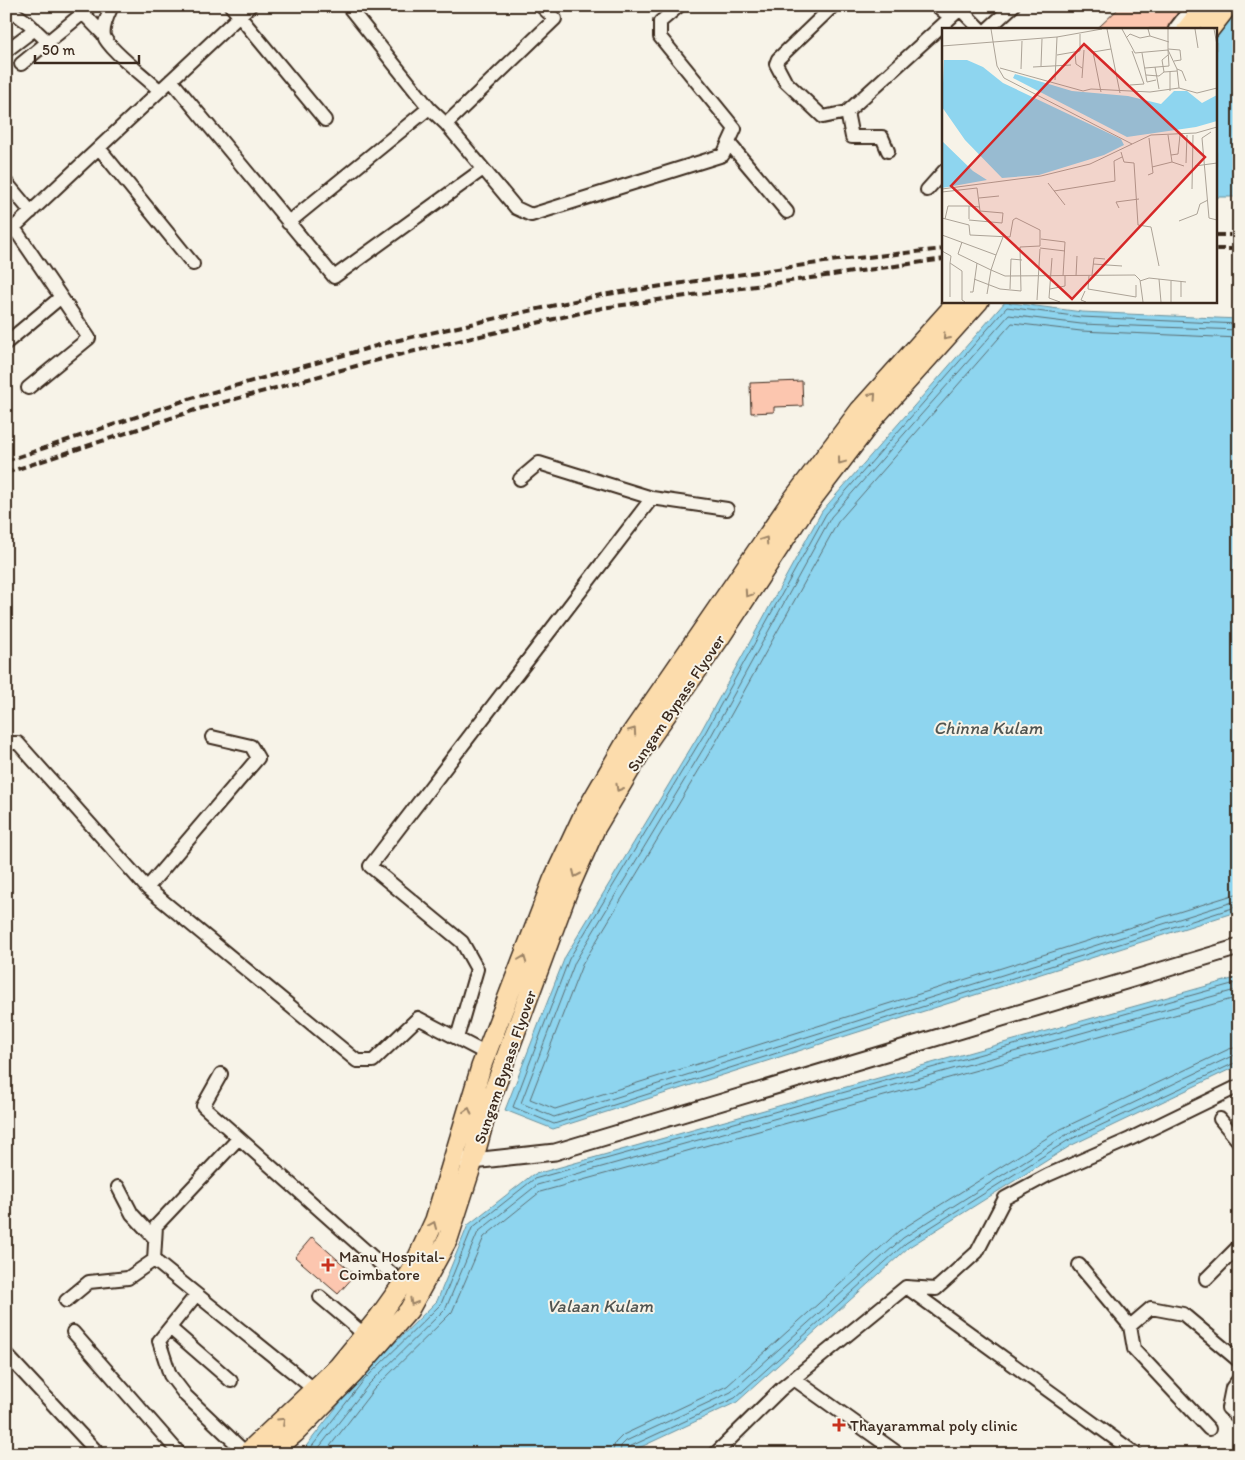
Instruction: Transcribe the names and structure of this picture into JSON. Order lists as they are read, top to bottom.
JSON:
{
  "streets": {
    "main road": ["Sungam Bypass Flyover"]
  },
  "water": ["Chinna Kulam", "Valaan Kulam"],
  "places": {
    "health": ["Manu Hospital- Coimbatore", "Thayarammal poly clinic"]
  },
  "scale_bar": "50 m"
}
